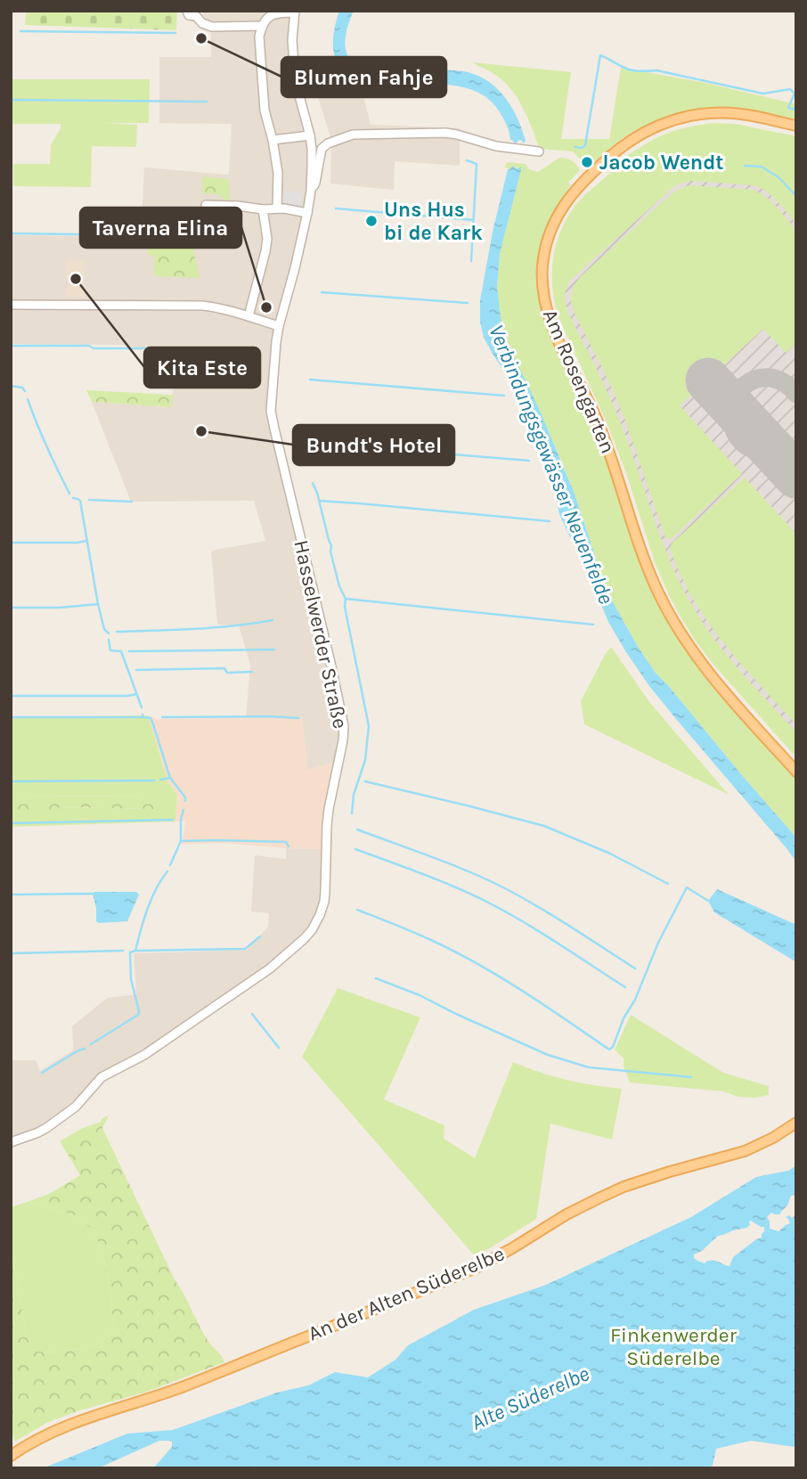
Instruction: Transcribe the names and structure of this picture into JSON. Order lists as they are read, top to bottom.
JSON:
{
  "streets": {
    "main road": ["Am Rosengarten", "An der Alten Süderelbe"],
    "street": ["Hasselwerder Straße"]
  },
  "water": ["Verbindungsgewässer Neuenfelde", "Alte Süderelbe"],
  "parks": ["Finkenwerder Süderelbe"],
  "places": [
    "Blumen Fahje",
    "Jacob Wendt",
    "Uns Hus bi de Kark",
    "Kita Este",
    "Taverna Elina",
    "Bundt's Hotel"
  ]
}
